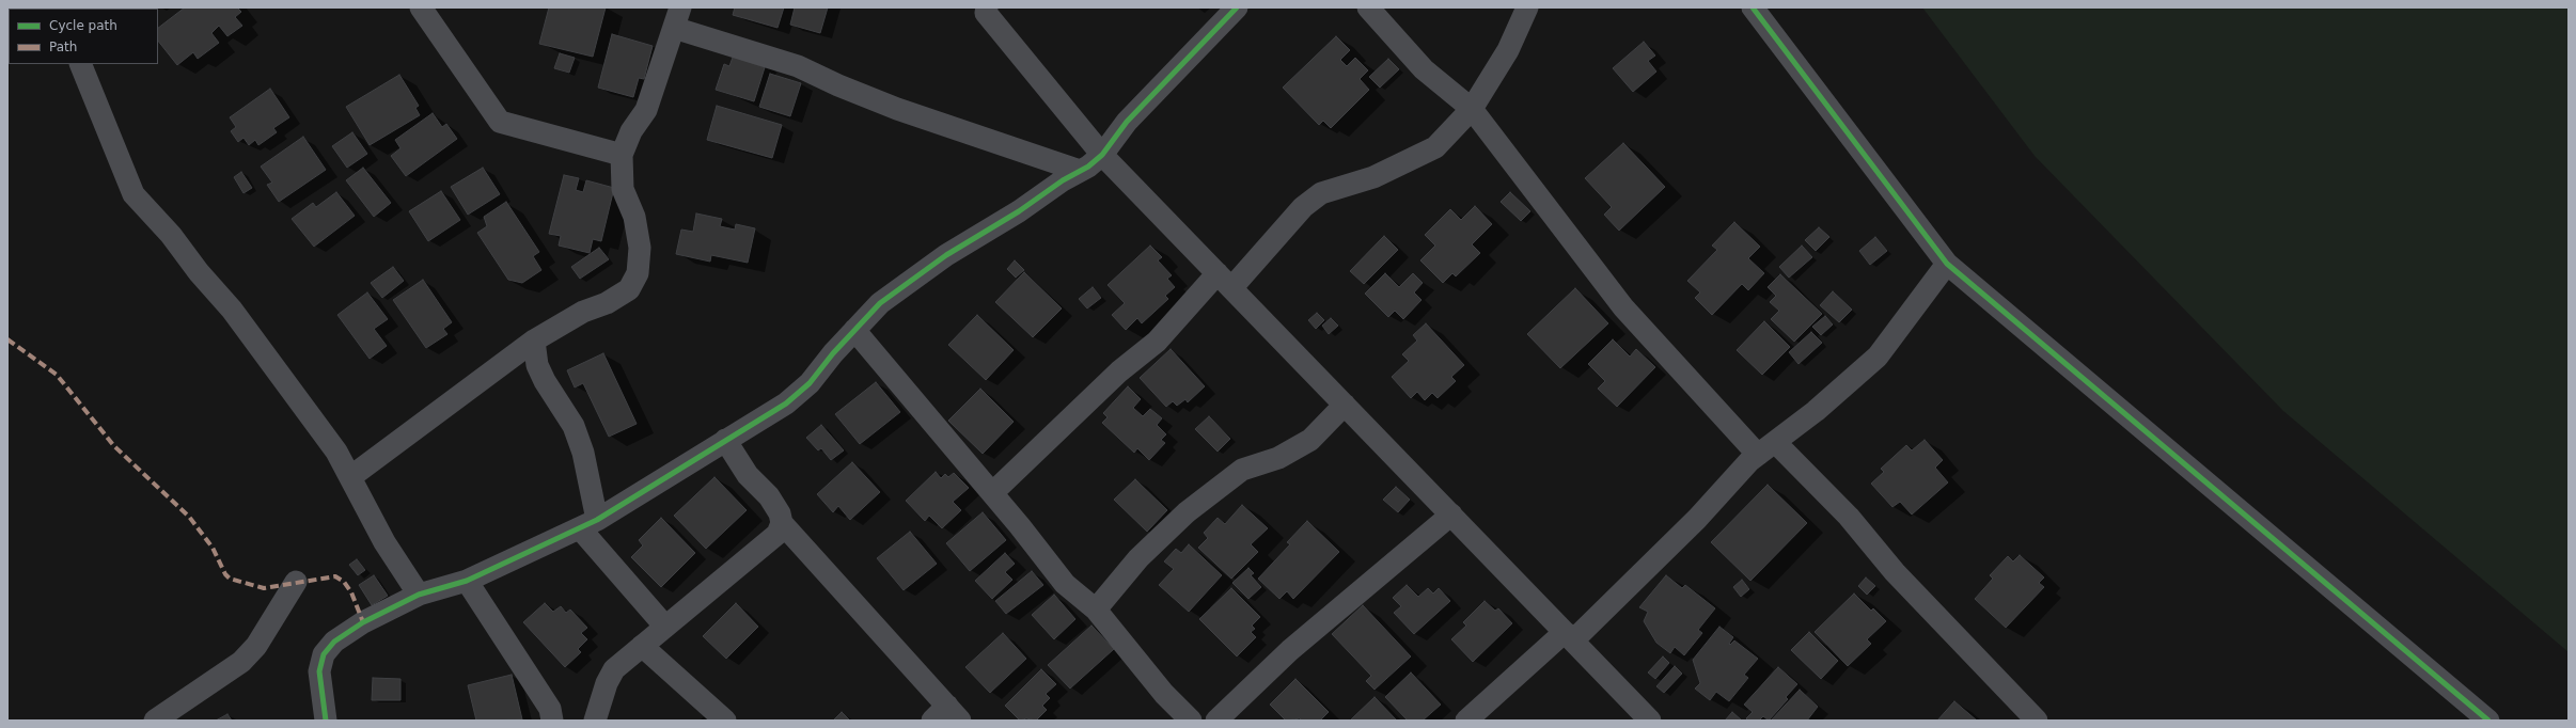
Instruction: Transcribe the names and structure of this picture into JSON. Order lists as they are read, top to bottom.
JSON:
{
  "legend": ["Cycle path", "Path"]
}
